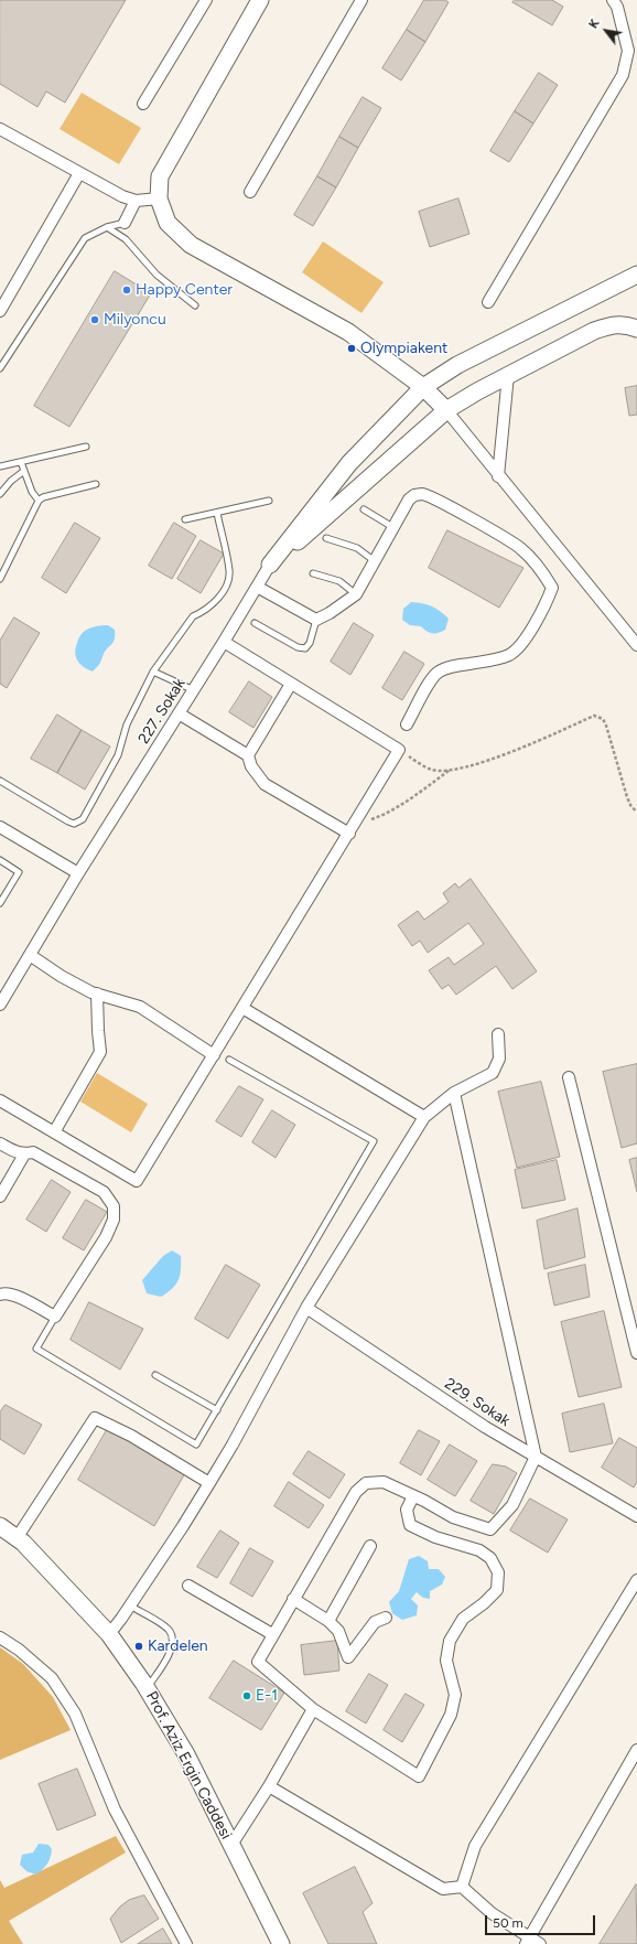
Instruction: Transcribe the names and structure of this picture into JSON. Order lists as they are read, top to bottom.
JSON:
{
  "streets": {
    "street": ["227. Sokak", "229. Sokak", "Prof. Aziz Ergin Caddesi"]
  },
  "places": [
    "Happy Center",
    "Milyoncu",
    "Olympiakent",
    "Kardelen",
    "E-1"
  ],
  "scale_bar": "50 m",
  "north": "top left"
}
